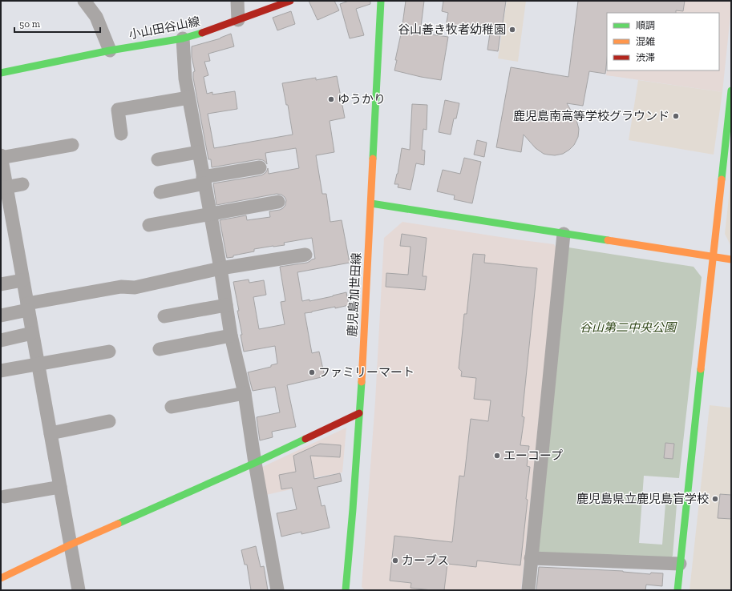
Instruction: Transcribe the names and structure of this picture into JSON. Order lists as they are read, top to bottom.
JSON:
{
  "streets": {
    "street": ["小山田谷山線", "鹿児島加世田線"]
  },
  "parks": ["谷山第二中央公園"],
  "places": [
    "谷山善き牧者幼稚園",
    "ゆうかり",
    "鹿児島南高等学校グラウンド",
    "ファミリーマート",
    "エーコープ",
    "鹿児島県立鹿児島盲学校",
    "カーブス"
  ],
  "legend": ["順調", "混雑", "渋滞"],
  "scale_bar": "50 m"
}
